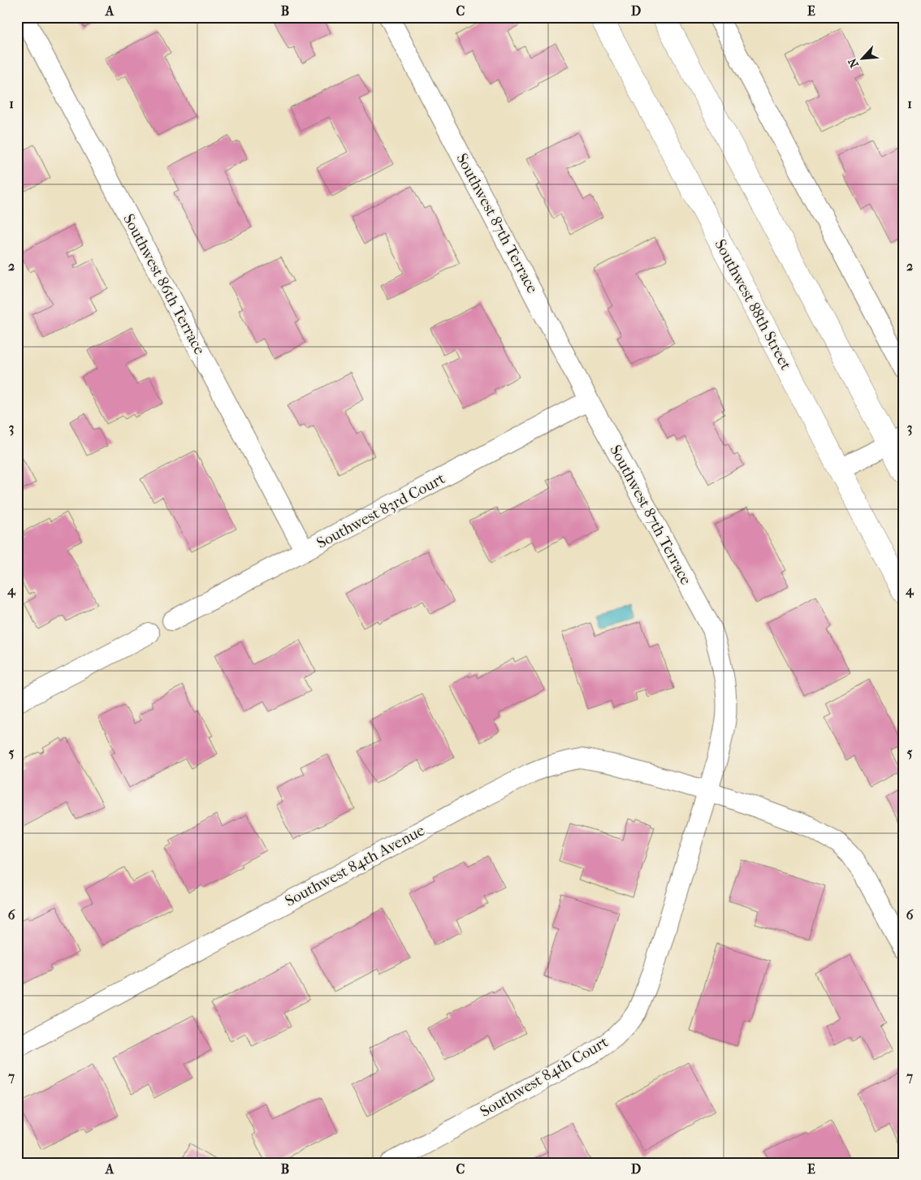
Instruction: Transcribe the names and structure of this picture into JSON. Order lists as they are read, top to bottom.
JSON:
{
  "streets": {
    "main road": ["Southwest 88th Street"],
    "street": [
      "Southwest 87th Terrace",
      "Southwest 86th Terrace",
      "Southwest 83rd Court",
      "Southwest 84th Avenue",
      "Southwest 84th Court"
    ]
  },
  "crossings": [
    ["Southwest 87th Terrace", "Southwest 83rd Court"],
    ["Southwest 87th Terrace", "Southwest 84th Avenue"],
    ["Southwest 87th Terrace", "Southwest 84th Court"],
    ["Southwest 86th Terrace", "Southwest 83rd Court"],
    ["Southwest 84th Avenue", "Southwest 84th Court"]
  ],
  "north": "bottom left",
  "grid": {
    "columns": [
      "A",
      "B",
      "C",
      "D",
      "E"
    ],
    "rows": [
      "1",
      "2",
      "3",
      "4",
      "5",
      "6",
      "7"
    ]
  }
}
